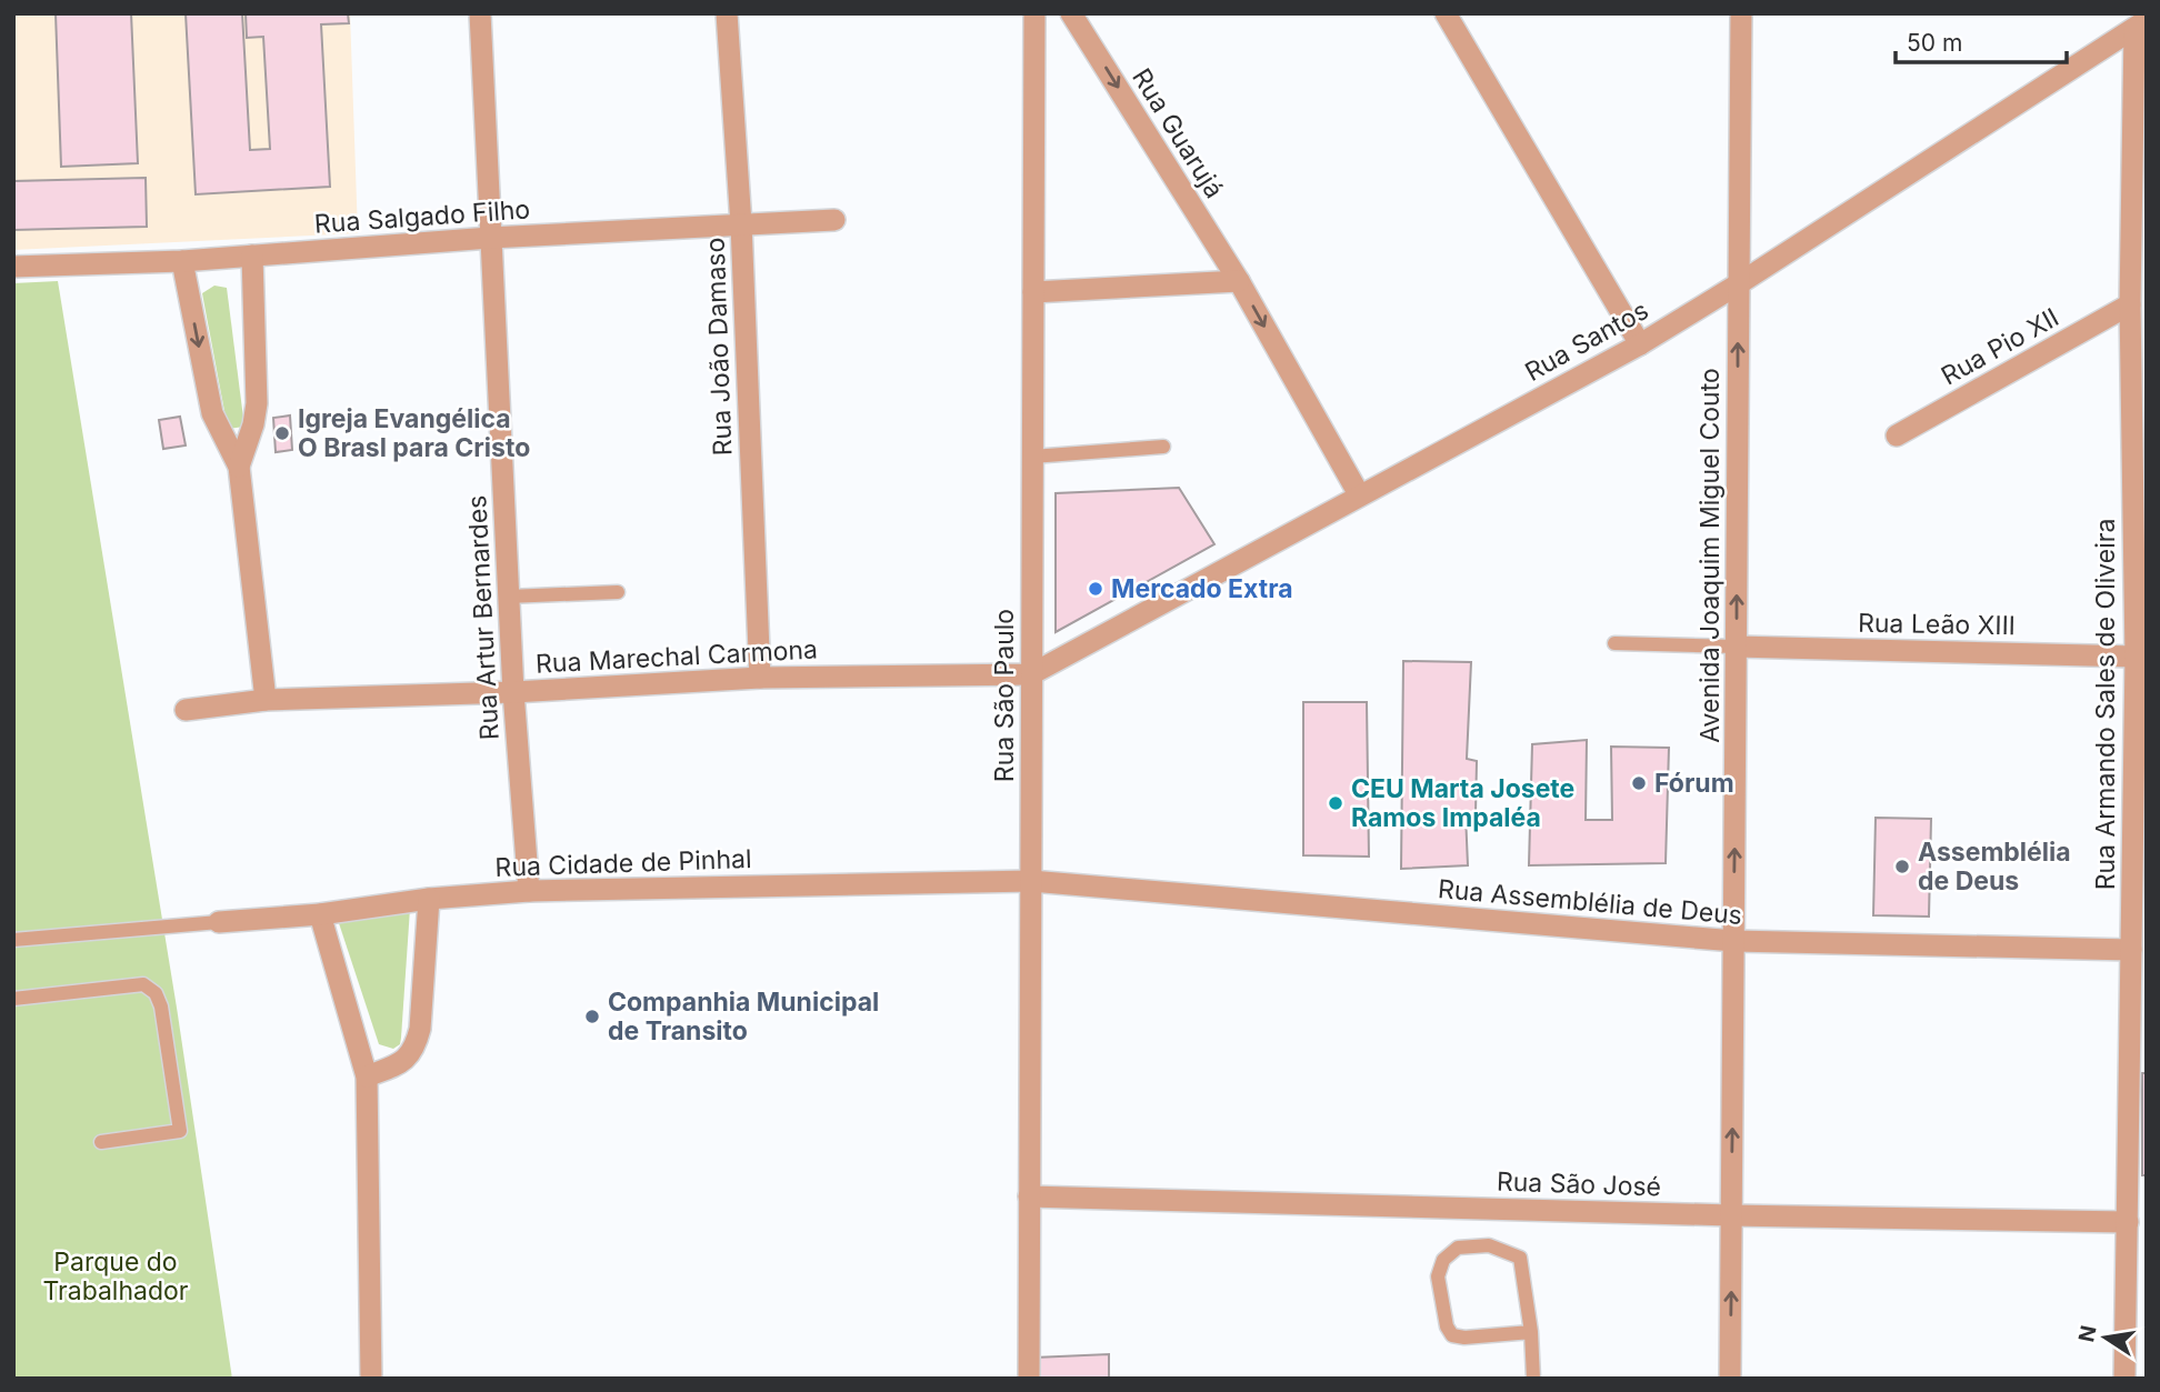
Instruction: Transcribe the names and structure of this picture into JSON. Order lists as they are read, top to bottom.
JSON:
{
  "streets": {
    "street": [
      "Rua Guarujá",
      "Rua Salgado Filho",
      "Rua Santos",
      "Rua João Damaso",
      "Rua Pio XII",
      "Avenida Joaquim Miguel Couto",
      "Rua Artur Bernardes",
      "Rua Leão XIII",
      "Rua Marechal Carmona",
      "Rua São Paulo",
      "Rua Armando Sales de Oliveira",
      "Rua Cidade de Pinhal",
      "Rua Assemblélia de Deus",
      "Rua São José"
    ]
  },
  "crossings": [
    ["Rua Guarujá", "Rua Santos"],
    ["Rua Salgado Filho", "Rua João Damaso"],
    ["Rua Salgado Filho", "Rua Artur Bernardes"],
    ["Rua Santos", "Avenida Joaquim Miguel Couto"],
    ["Rua Santos", "Rua Marechal Carmona"],
    ["Rua Santos", "Rua São Paulo"],
    ["Rua Santos", "Rua Armando Sales de Oliveira"],
    ["Rua João Damaso", "Rua Marechal Carmona"],
    ["Rua Pio XII", "Rua Armando Sales de Oliveira"],
    ["Avenida Joaquim Miguel Couto", "Rua Leão XIII"],
    ["Avenida Joaquim Miguel Couto", "Rua Assemblélia de Deus"],
    ["Avenida Joaquim Miguel Couto", "Rua São José"],
    ["Rua Artur Bernardes", "Rua Marechal Carmona"],
    ["Rua Artur Bernardes", "Rua Cidade de Pinhal"],
    ["Rua Leão XIII", "Rua Armando Sales de Oliveira"],
    ["Rua Marechal Carmona", "Rua São Paulo"],
    ["Rua São Paulo", "Rua Cidade de Pinhal"],
    ["Rua São Paulo", "Rua Assemblélia de Deus"],
    ["Rua São Paulo", "Rua São José"],
    ["Rua Armando Sales de Oliveira", "Rua Assemblélia de Deus"],
    ["Rua Armando Sales de Oliveira", "Rua São José"],
    ["Rua Cidade de Pinhal", "Rua Assemblélia de Deus"]
  ],
  "one_way": ["Rua Guarujá", "Avenida Joaquim Miguel Couto"],
  "parks": ["Parque do Trabalhador"],
  "places": [
    "Igreja Evangélica O Brasl para Cristo",
    "Mercado Extra",
    "Fórum",
    "CEU Marta Josete Ramos Impaléa",
    "Assemblélia de Deus",
    "Companhia Municipal de Transito"
  ],
  "scale_bar": "50 m",
  "north": "left"
}
